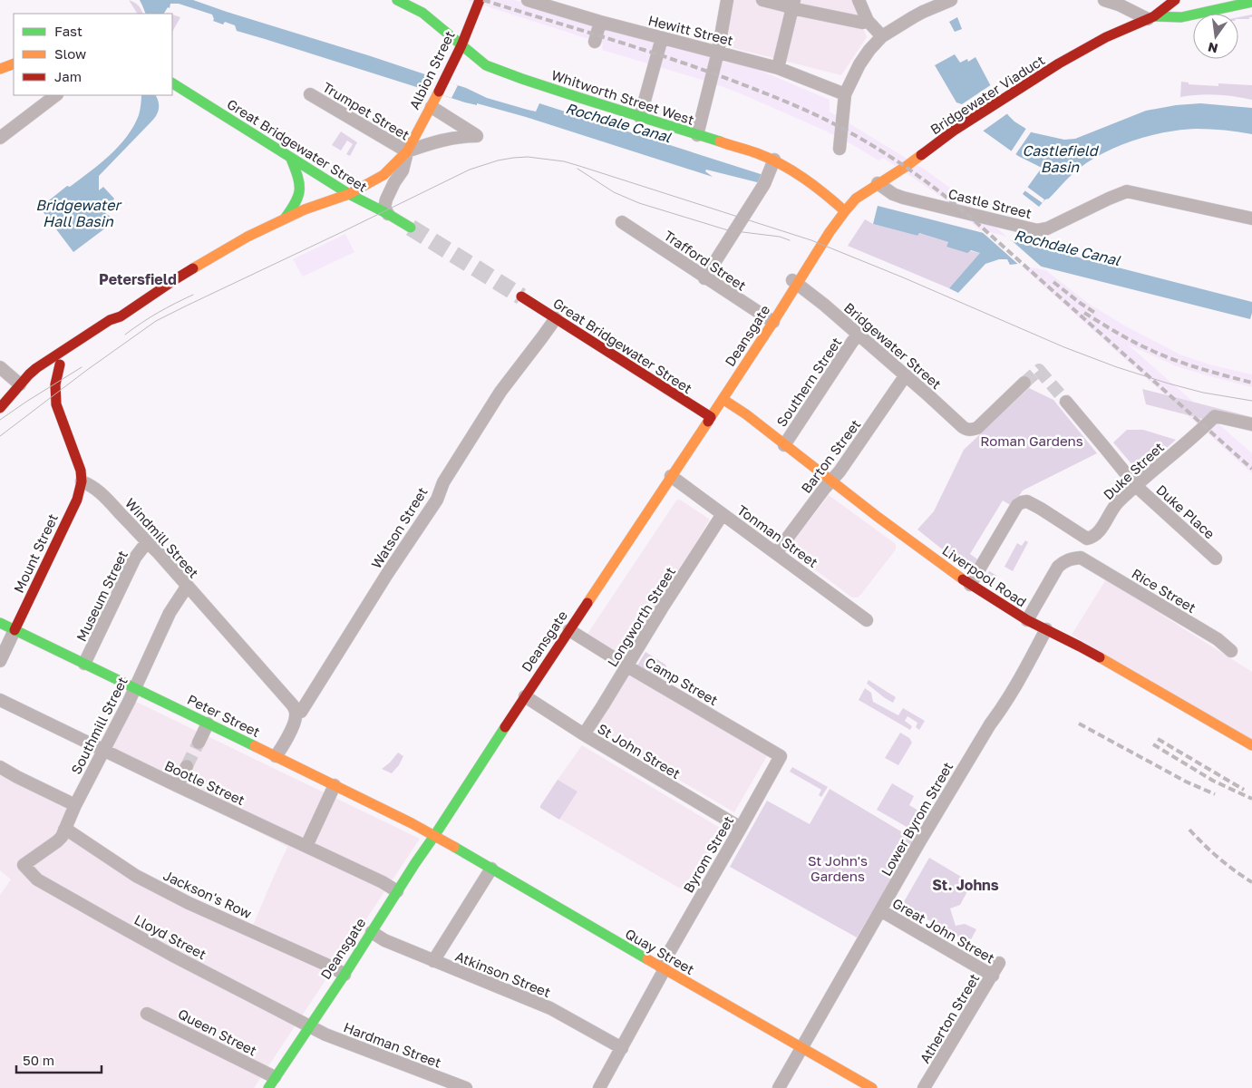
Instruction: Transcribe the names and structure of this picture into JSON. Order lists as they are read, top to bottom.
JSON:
{
  "streets": {
    "main road": [
      "Albion Street",
      "Bridgewater Viaduct",
      "Whitworth Street West",
      "Great Bridgewater Street",
      "Deansgate",
      "Mount Street",
      "Liverpool Road",
      "Peter Street",
      "Quay Street"
    ],
    "street": [
      "Hewitt Street",
      "Trumpet Street",
      "Castle Street",
      "Trafford Street",
      "Bridgewater Street",
      "Southern Street",
      "Barton Street",
      "Duke Street",
      "Duke Place",
      "Watson Street",
      "Tonman Street",
      "Windmill Street",
      "Rice Street",
      "Museum Street",
      "Longworth Street",
      "Camp Street",
      "Southmill Street",
      "St John Street",
      "Bootle Street",
      "Lower Byrom Street",
      "Byrom Street",
      "Jackson's Row",
      "Great John Street",
      "Lloyd Street",
      "Atkinson Street",
      "Atherton Street",
      "Queen Street",
      "Hardman Street"
    ]
  },
  "crossings": [
    ["Albion Street", "Whitworth Street West"],
    ["Albion Street", "Trumpet Street"],
    ["Albion Street", "Great Bridgewater Street"],
    ["Bridgewater Viaduct", "Whitworth Street West"],
    ["Bridgewater Viaduct", "Castle Street"],
    ["Bridgewater Viaduct", "Deansgate"],
    ["Whitworth Street West", "Deansgate"],
    ["Great Bridgewater Street", "Deansgate"],
    ["Great Bridgewater Street", "Watson Street"],
    ["Trafford Street", "Deansgate"],
    ["Deansgate", "Bridgewater Street"],
    ["Deansgate", "Tonman Street"],
    ["Deansgate", "Liverpool Road"],
    ["Deansgate", "Camp Street"],
    ["Deansgate", "Peter Street"],
    ["Deansgate", "St John Street"],
    ["Deansgate", "Bootle Street"],
    ["Deansgate", "Jackson's Row"],
    ["Deansgate", "Lloyd Street"],
    ["Deansgate", "Quay Street"],
    ["Deansgate", "Atkinson Street"],
    ["Deansgate", "Queen Street"],
    ["Deansgate", "Hardman Street"],
    ["Bridgewater Street", "Southern Street"],
    ["Bridgewater Street", "Barton Street"],
    ["Southern Street", "Liverpool Road"],
    ["Barton Street", "Tonman Street"],
    ["Barton Street", "Liverpool Road"],
    ["Duke Street", "Duke Place"],
    ["Watson Street", "Windmill Street"],
    ["Watson Street", "Peter Street"],
    ["Tonman Street", "Longworth Street"],
    ["Windmill Street", "Mount Street"],
    ["Windmill Street", "Museum Street"],
    ["Windmill Street", "Southmill Street"],
    ["Mount Street", "Peter Street"],
    ["Liverpool Road", "Lower Byrom Street"],
    ["Museum Street", "Peter Street"],
    ["Longworth Street", "Camp Street"],
    ["Longworth Street", "St John Street"],
    ["Camp Street", "Byrom Street"],
    ["Peter Street", "Southmill Street"],
    ["Peter Street", "Quay Street"],
    ["Southmill Street", "Bootle Street"],
    ["Southmill Street", "Jackson's Row"],
    ["Southmill Street", "Lloyd Street"],
    ["St John Street", "Byrom Street"],
    ["Lower Byrom Street", "Great John Street"],
    ["Lower Byrom Street", "Quay Street"],
    ["Byrom Street", "Quay Street"],
    ["Byrom Street", "Atkinson Street"],
    ["Great John Street", "Atherton Street"],
    ["Lloyd Street", "Hardman Street"]
  ],
  "districts": ["Petersfield", "St. Johns"],
  "water": ["Rochdale Canal", "Castlefield Basin", "Bridgewater Hall Basin"],
  "parks": ["Roman Gardens", "St John's Gardens"],
  "legend": ["Fast", "Slow", "Jam"],
  "scale_bar": "50 m",
  "north": "bottom"
}
